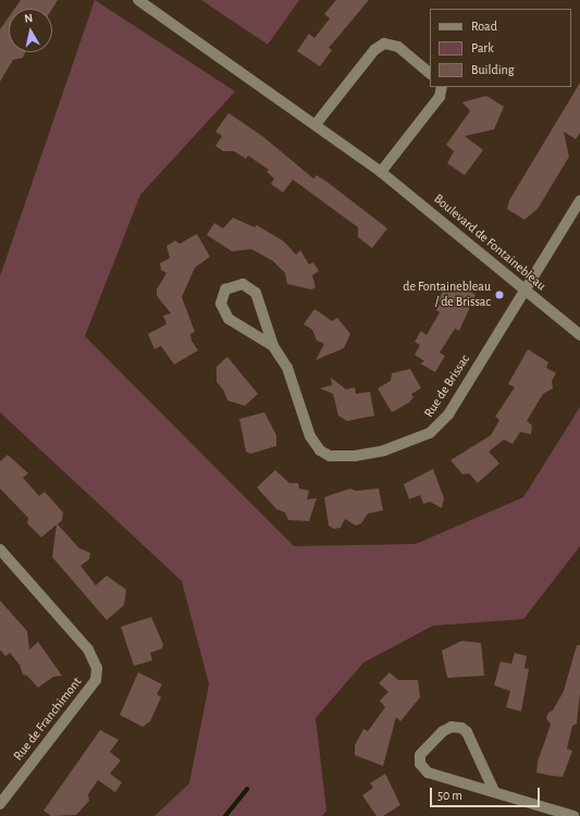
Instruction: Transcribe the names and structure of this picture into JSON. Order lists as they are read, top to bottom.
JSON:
{
  "streets": {
    "street": ["Boulevard de Fontainebleau", "Rue de Brissac", "Rue de Franchimont"]
  },
  "crossings": [
    ["Boulevard de Fontainebleau", "Rue de Brissac"]
  ],
  "places": ["de Fontainebleau / de Brissac"],
  "legend": ["Road", "Park", "Building"],
  "scale_bar": "50 m",
  "north": "top"
}
